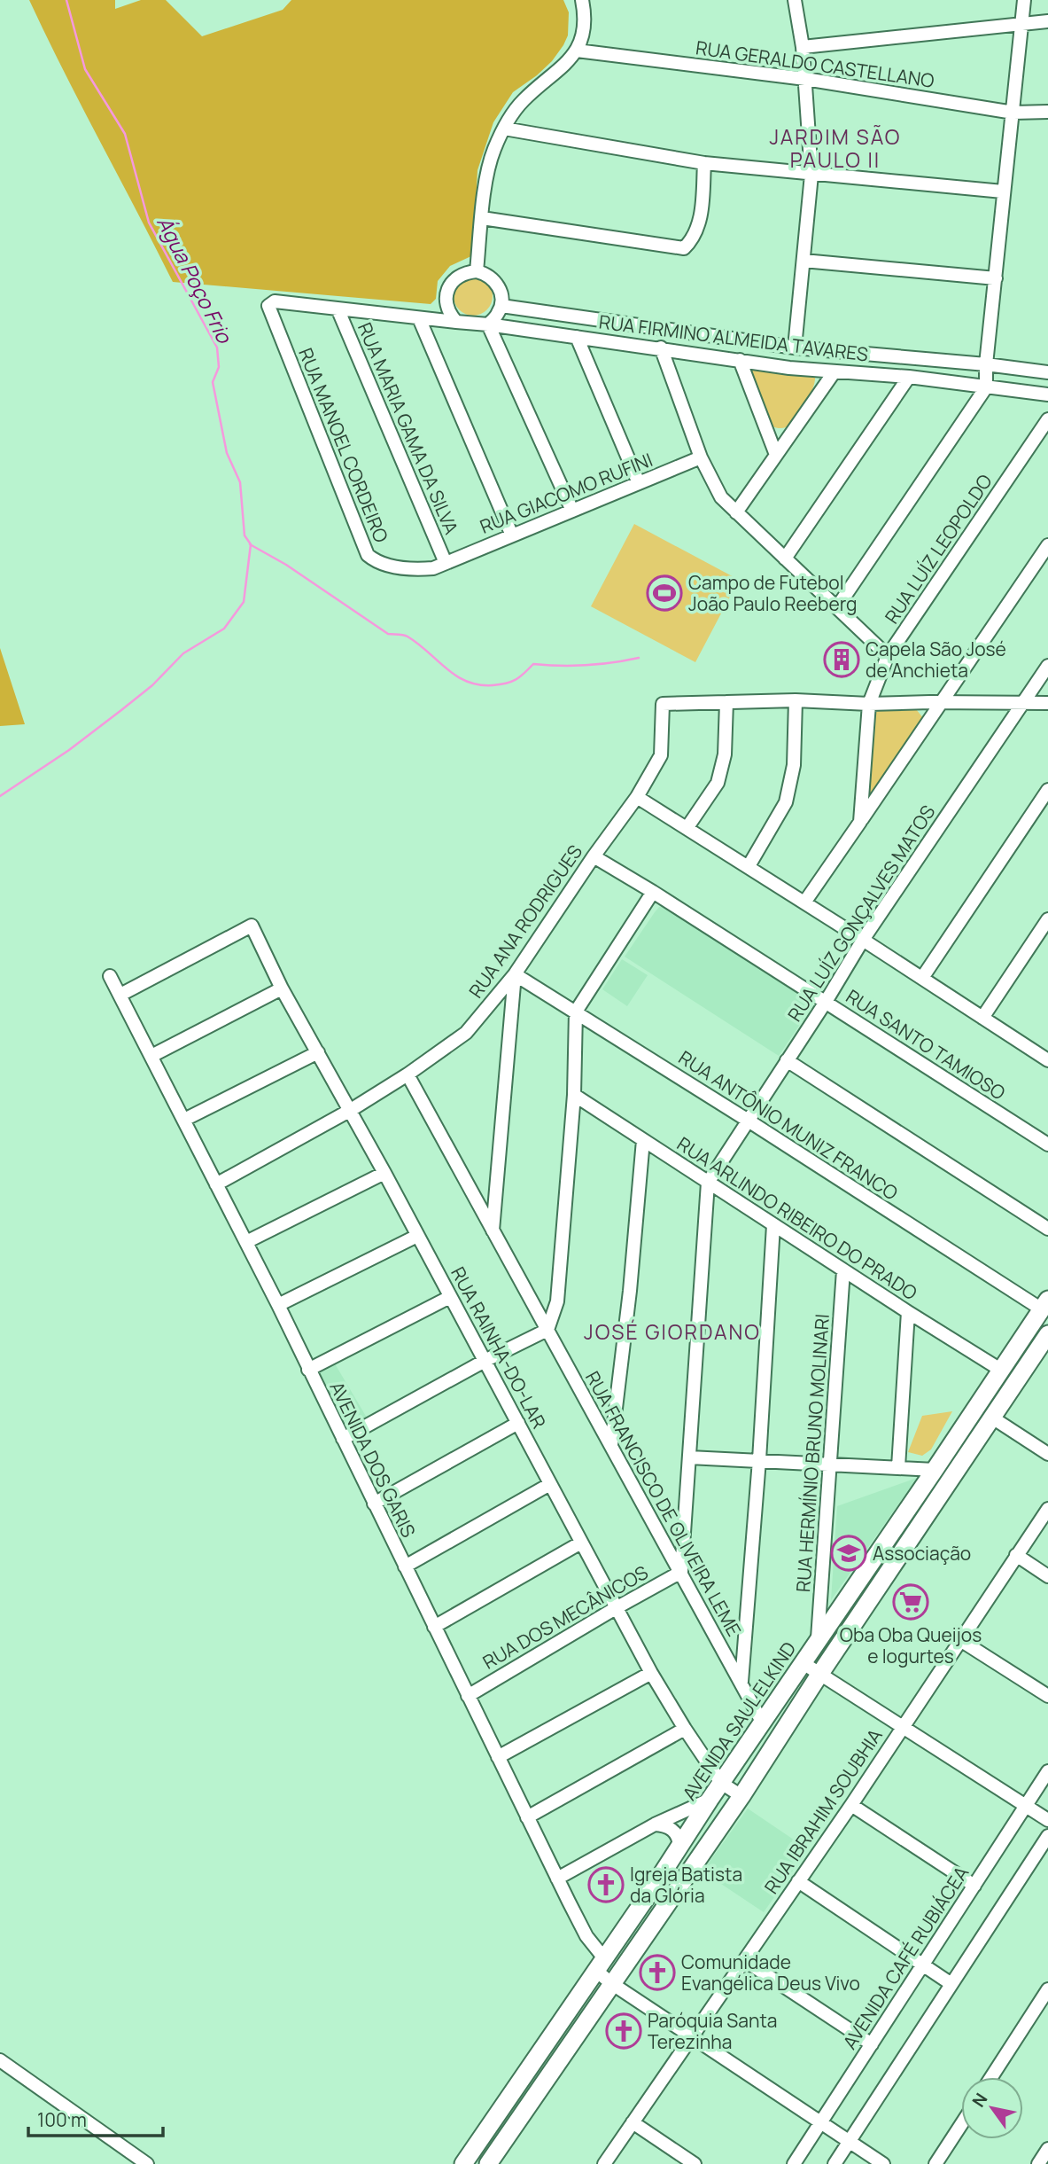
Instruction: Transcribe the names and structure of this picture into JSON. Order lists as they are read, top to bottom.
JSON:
{
  "streets": {
    "main road": ["AVENIDA SAUL ELKIND"],
    "street": [
      "RUA GERALDO CASTELLANO",
      "RUA FIRMINO ALMEIDA TAVARES",
      "RUA MARIA GAMA DA SILVA",
      "RUA MANOEL CORDEIRO",
      "RUA GIACOMO RUFINI",
      "RUA LUÍZ LEOPOLDO",
      "RUA LUÍZ GONÇALVES MATOS",
      "RUA ANA RODRIGUES",
      "RUA SANTO TAMIOSO",
      "RUA ANTÔNIO MUNIZ FRANCO",
      "RUA ARLINDO RIBEIRO DO PRADO",
      "RUA RAINHA-DO-LAR",
      "RUA HERMÍNIO BRUNO MOLINARI",
      "AVENIDA DOS GARIS",
      "RUA FRANCISCO DE OLIVEIRA LEME",
      "RUA DOS MECÂNICOS",
      "RUA IBRAHIM SOUBHIA",
      "AVENIDA CAFÉ RUBIÁCEA"
    ]
  },
  "crossings": [
    ["RUA FIRMINO ALMEIDA TAVARES", "RUA MARIA GAMA DA SILVA"],
    ["RUA FIRMINO ALMEIDA TAVARES", "RUA MANOEL CORDEIRO"],
    ["RUA MARIA GAMA DA SILVA", "RUA MANOEL CORDEIRO"],
    ["RUA MARIA GAMA DA SILVA", "RUA GIACOMO RUFINI"],
    ["RUA MANOEL CORDEIRO", "RUA GIACOMO RUFINI"],
    ["RUA LUÍZ GONÇALVES MATOS", "RUA SANTO TAMIOSO"],
    ["RUA LUÍZ GONÇALVES MATOS", "RUA ANTÔNIO MUNIZ FRANCO"],
    ["RUA LUÍZ GONÇALVES MATOS", "RUA ARLINDO RIBEIRO DO PRADO"],
    ["RUA ANA RODRIGUES", "RUA SANTO TAMIOSO"],
    ["RUA ANA RODRIGUES", "RUA ANTÔNIO MUNIZ FRANCO"],
    ["RUA ANA RODRIGUES", "RUA RAINHA-DO-LAR"],
    ["RUA ANA RODRIGUES", "AVENIDA DOS GARIS"],
    ["RUA ANA RODRIGUES", "RUA FRANCISCO DE OLIVEIRA LEME"],
    ["RUA ANTÔNIO MUNIZ FRANCO", "AVENIDA SAUL ELKIND"],
    ["RUA ARLINDO RIBEIRO DO PRADO", "RUA HERMÍNIO BRUNO MOLINARI"],
    ["RUA ARLINDO RIBEIRO DO PRADO", "AVENIDA SAUL ELKIND"],
    ["RUA RAINHA-DO-LAR", "AVENIDA DOS GARIS"],
    ["RUA RAINHA-DO-LAR", "RUA DOS MECÂNICOS"],
    ["RUA RAINHA-DO-LAR", "AVENIDA SAUL ELKIND"],
    ["RUA HERMÍNIO BRUNO MOLINARI", "AVENIDA SAUL ELKIND"],
    ["AVENIDA DOS GARIS", "RUA DOS MECÂNICOS"],
    ["AVENIDA DOS GARIS", "AVENIDA SAUL ELKIND"],
    ["AVENIDA DOS GARIS", "RUA IBRAHIM SOUBHIA"],
    ["AVENIDA DOS GARIS", "AVENIDA CAFÉ RUBIÁCEA"],
    ["RUA FRANCISCO DE OLIVEIRA LEME", "RUA DOS MECÂNICOS"],
    ["RUA FRANCISCO DE OLIVEIRA LEME", "AVENIDA SAUL ELKIND"]
  ],
  "districts": ["JARDIM SÃO PAULO II", "JOSÉ GIORDANO"],
  "water": ["Água Poço Frio"],
  "places": {
    "sports": ["Campo de Futebol João Paulo Reeberg"],
    "building": ["Capela São José de Anchieta"],
    "school or university": ["Associação"],
    "supermarket": ["Oba Oba Queijos e Iogurtes"],
    "church": ["Igreja Batista da Glória", "Comunidade Evangélica Deus Vivo", "Paróquia Santa Terezinha"]
  },
  "scale_bar": "100 m",
  "north": "top left"
}
